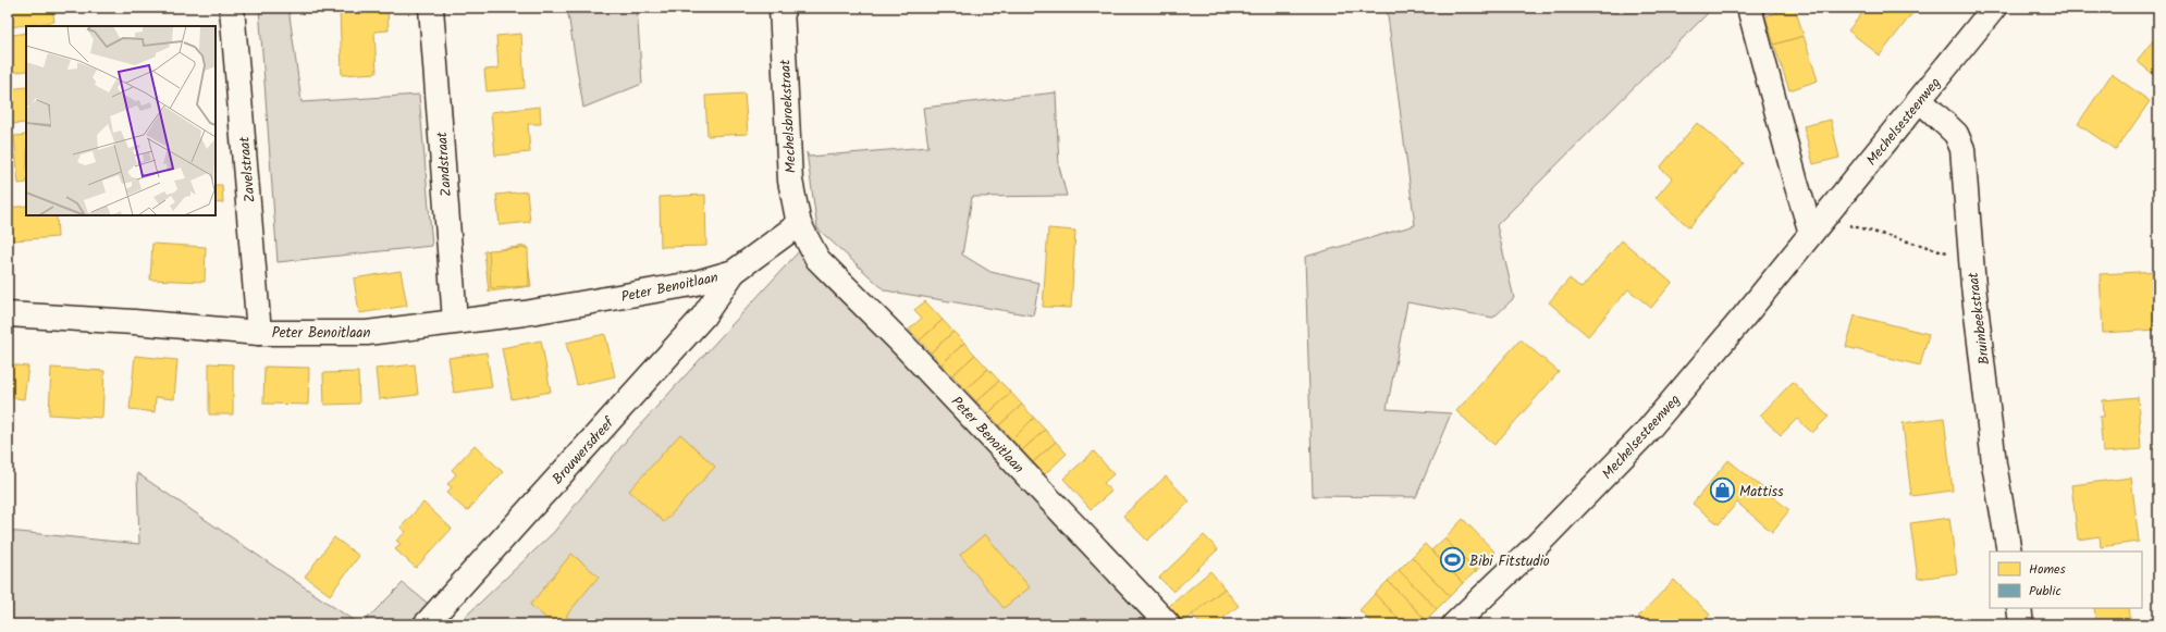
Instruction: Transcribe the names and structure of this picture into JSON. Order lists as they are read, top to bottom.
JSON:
{
  "streets": {
    "street": [
      "Mechelsbroekstraat",
      "Mechelsesteenweg",
      "Zandstraat",
      "Zavelstraat",
      "Peter Benoitlaan",
      "Bruinbeekstraat",
      "Brouwersdreef"
    ]
  },
  "crossings": [
    ["Mechelsbroekstraat", "Peter Benoitlaan"],
    ["Mechelsesteenweg", "Bruinbeekstraat"],
    ["Zandstraat", "Peter Benoitlaan"],
    ["Zavelstraat", "Peter Benoitlaan"],
    ["Peter Benoitlaan", "Brouwersdreef"]
  ],
  "places": {
    "shop": ["Mattiss"],
    "sports": ["Bibi Fitstudio"]
  },
  "legend": ["Homes", "Public"]
}
